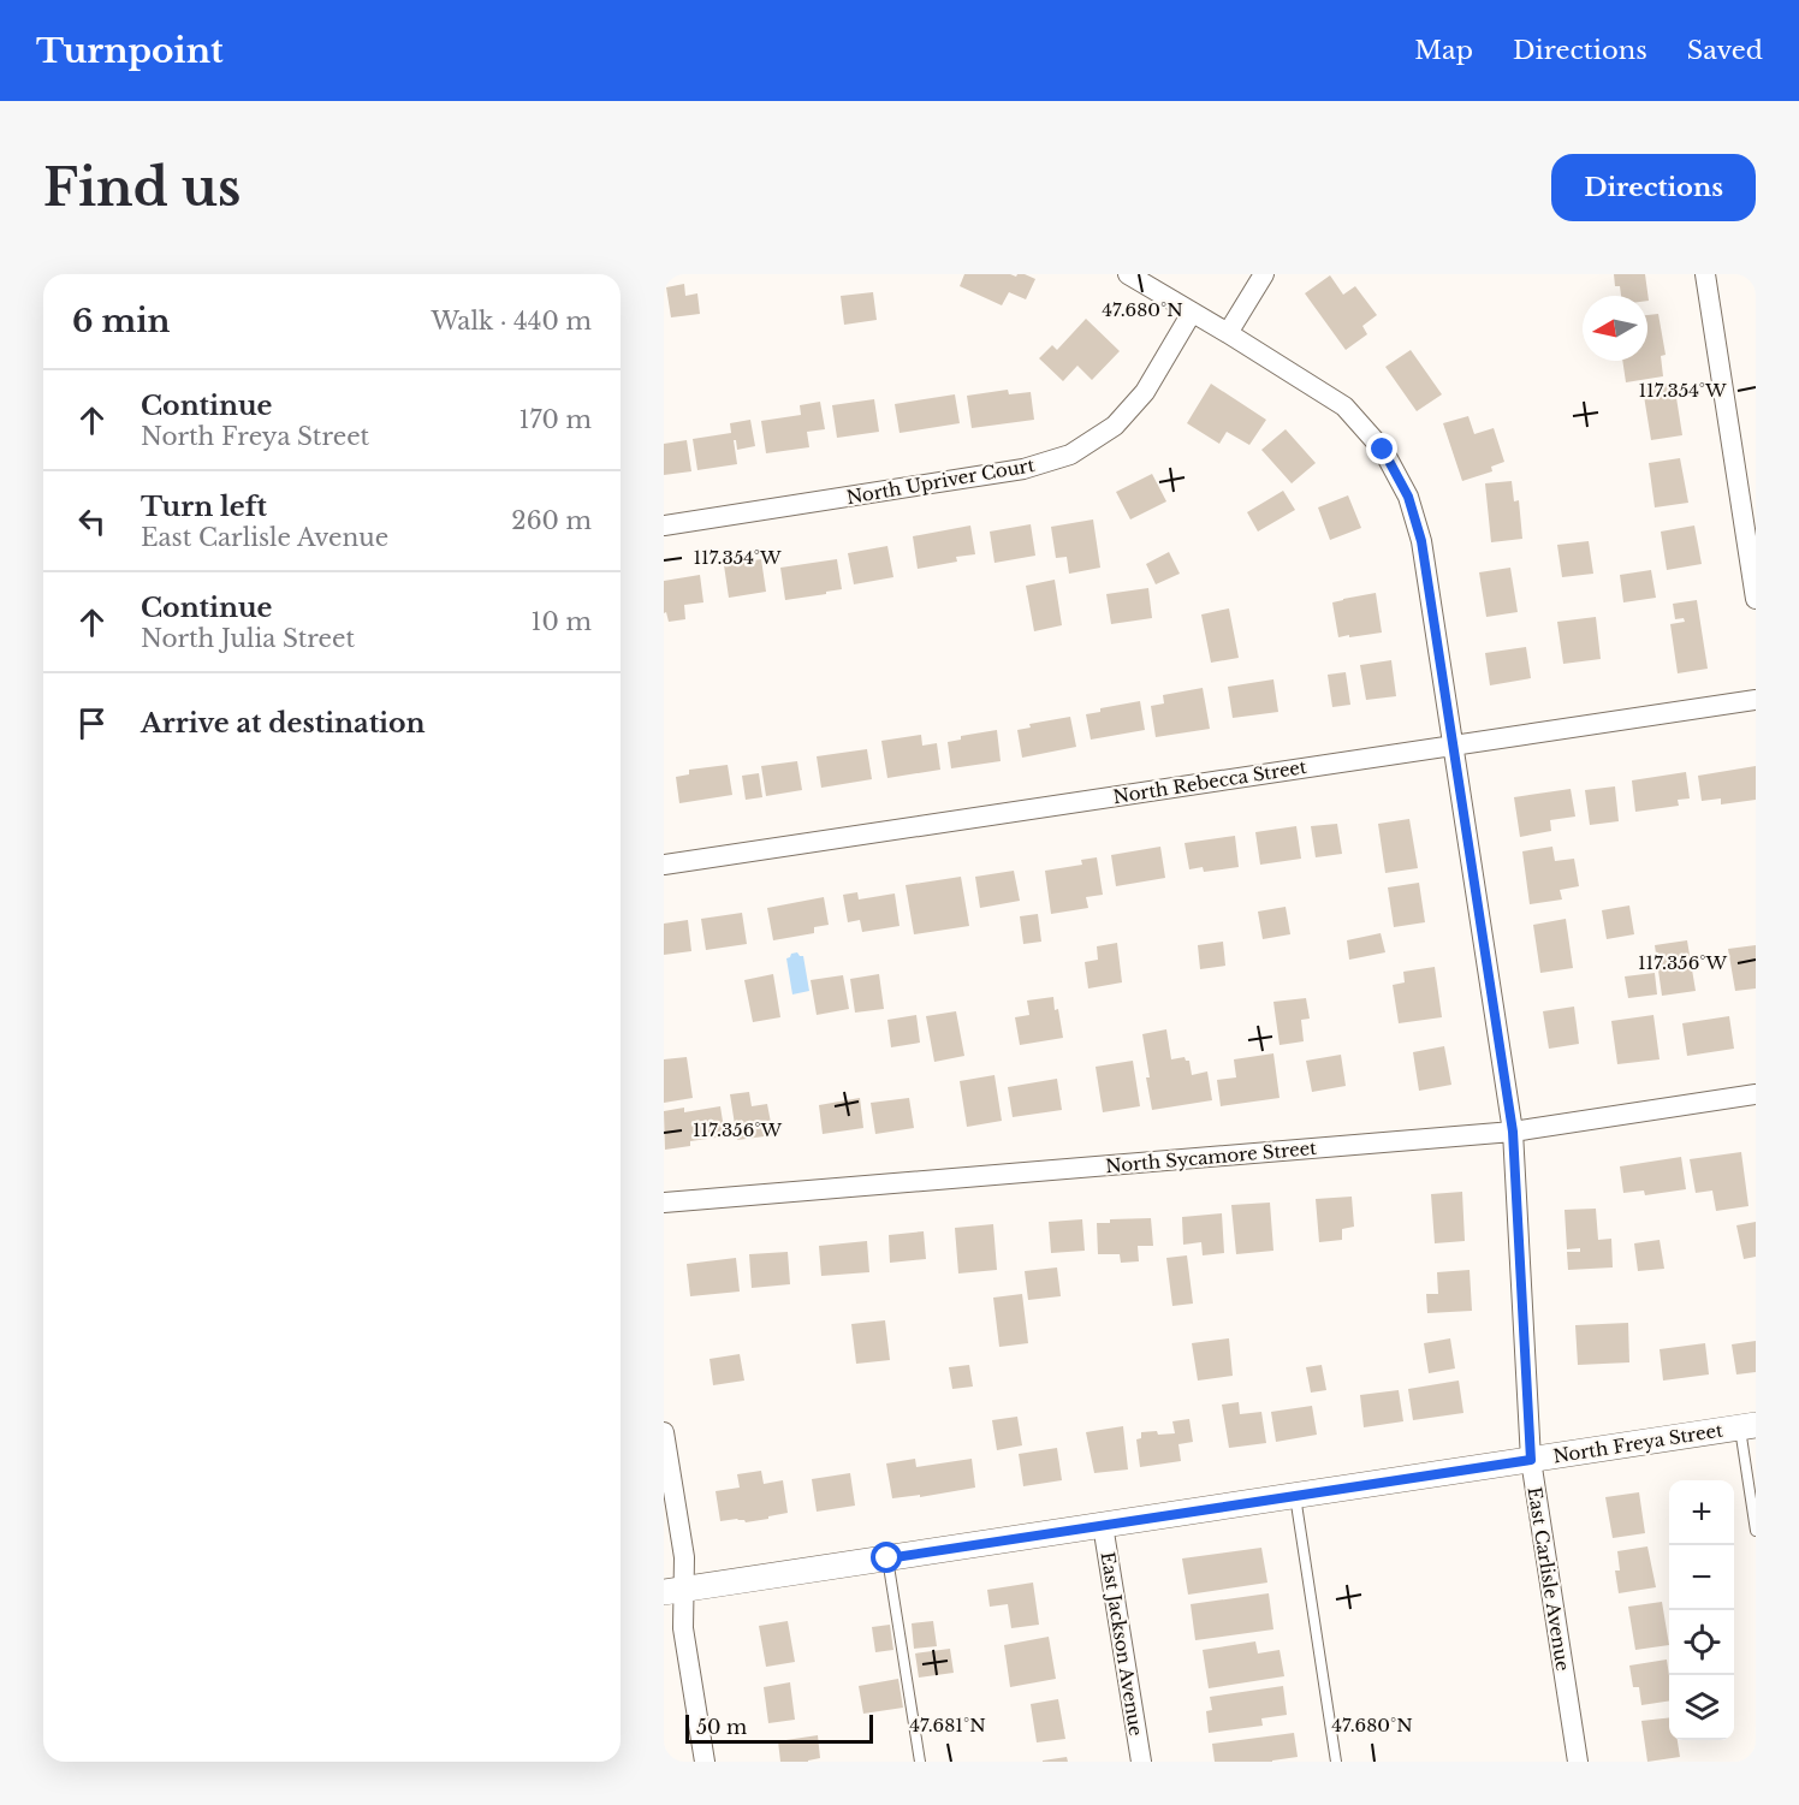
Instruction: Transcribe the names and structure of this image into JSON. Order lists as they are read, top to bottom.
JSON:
{
  "streets": {
    "street": [
      "North Upriver Court",
      "North Rebecca Street",
      "North Sycamore Street",
      "North Freya Street",
      "East Carlisle Avenue",
      "East Jackson Avenue"
    ]
  },
  "crossings": [
    ["North Upriver Court", "East Carlisle Avenue"],
    ["North Rebecca Street", "East Carlisle Avenue"],
    ["North Sycamore Street", "East Carlisle Avenue"],
    ["North Freya Street", "East Carlisle Avenue"],
    ["North Freya Street", "East Jackson Avenue"]
  ],
  "scale_bar": "50 m",
  "north": "left",
  "page": {
    "header": "Turnpoint",
    "nav": ["Map", "Directions", "Saved"],
    "buttons": "Directions",
    "title": "Find us",
    "heading": ["6 min", "Walk · 440 m"],
    "list": [
      ["Continue", "North Freya Street", "170 m"],
      ["Turn left", "East Carlisle Avenue", "260 m"],
      ["Continue", "North Julia Street", "10 m"],
      "Arrive at destination"
    ],
    "map_buttons": ["+", "−"],
    "scale": "50 m"
  },
  "coordinates": [
    "47.680°N",
    "117.354°W",
    "117.356°W",
    "47.681°N"
  ]
}
